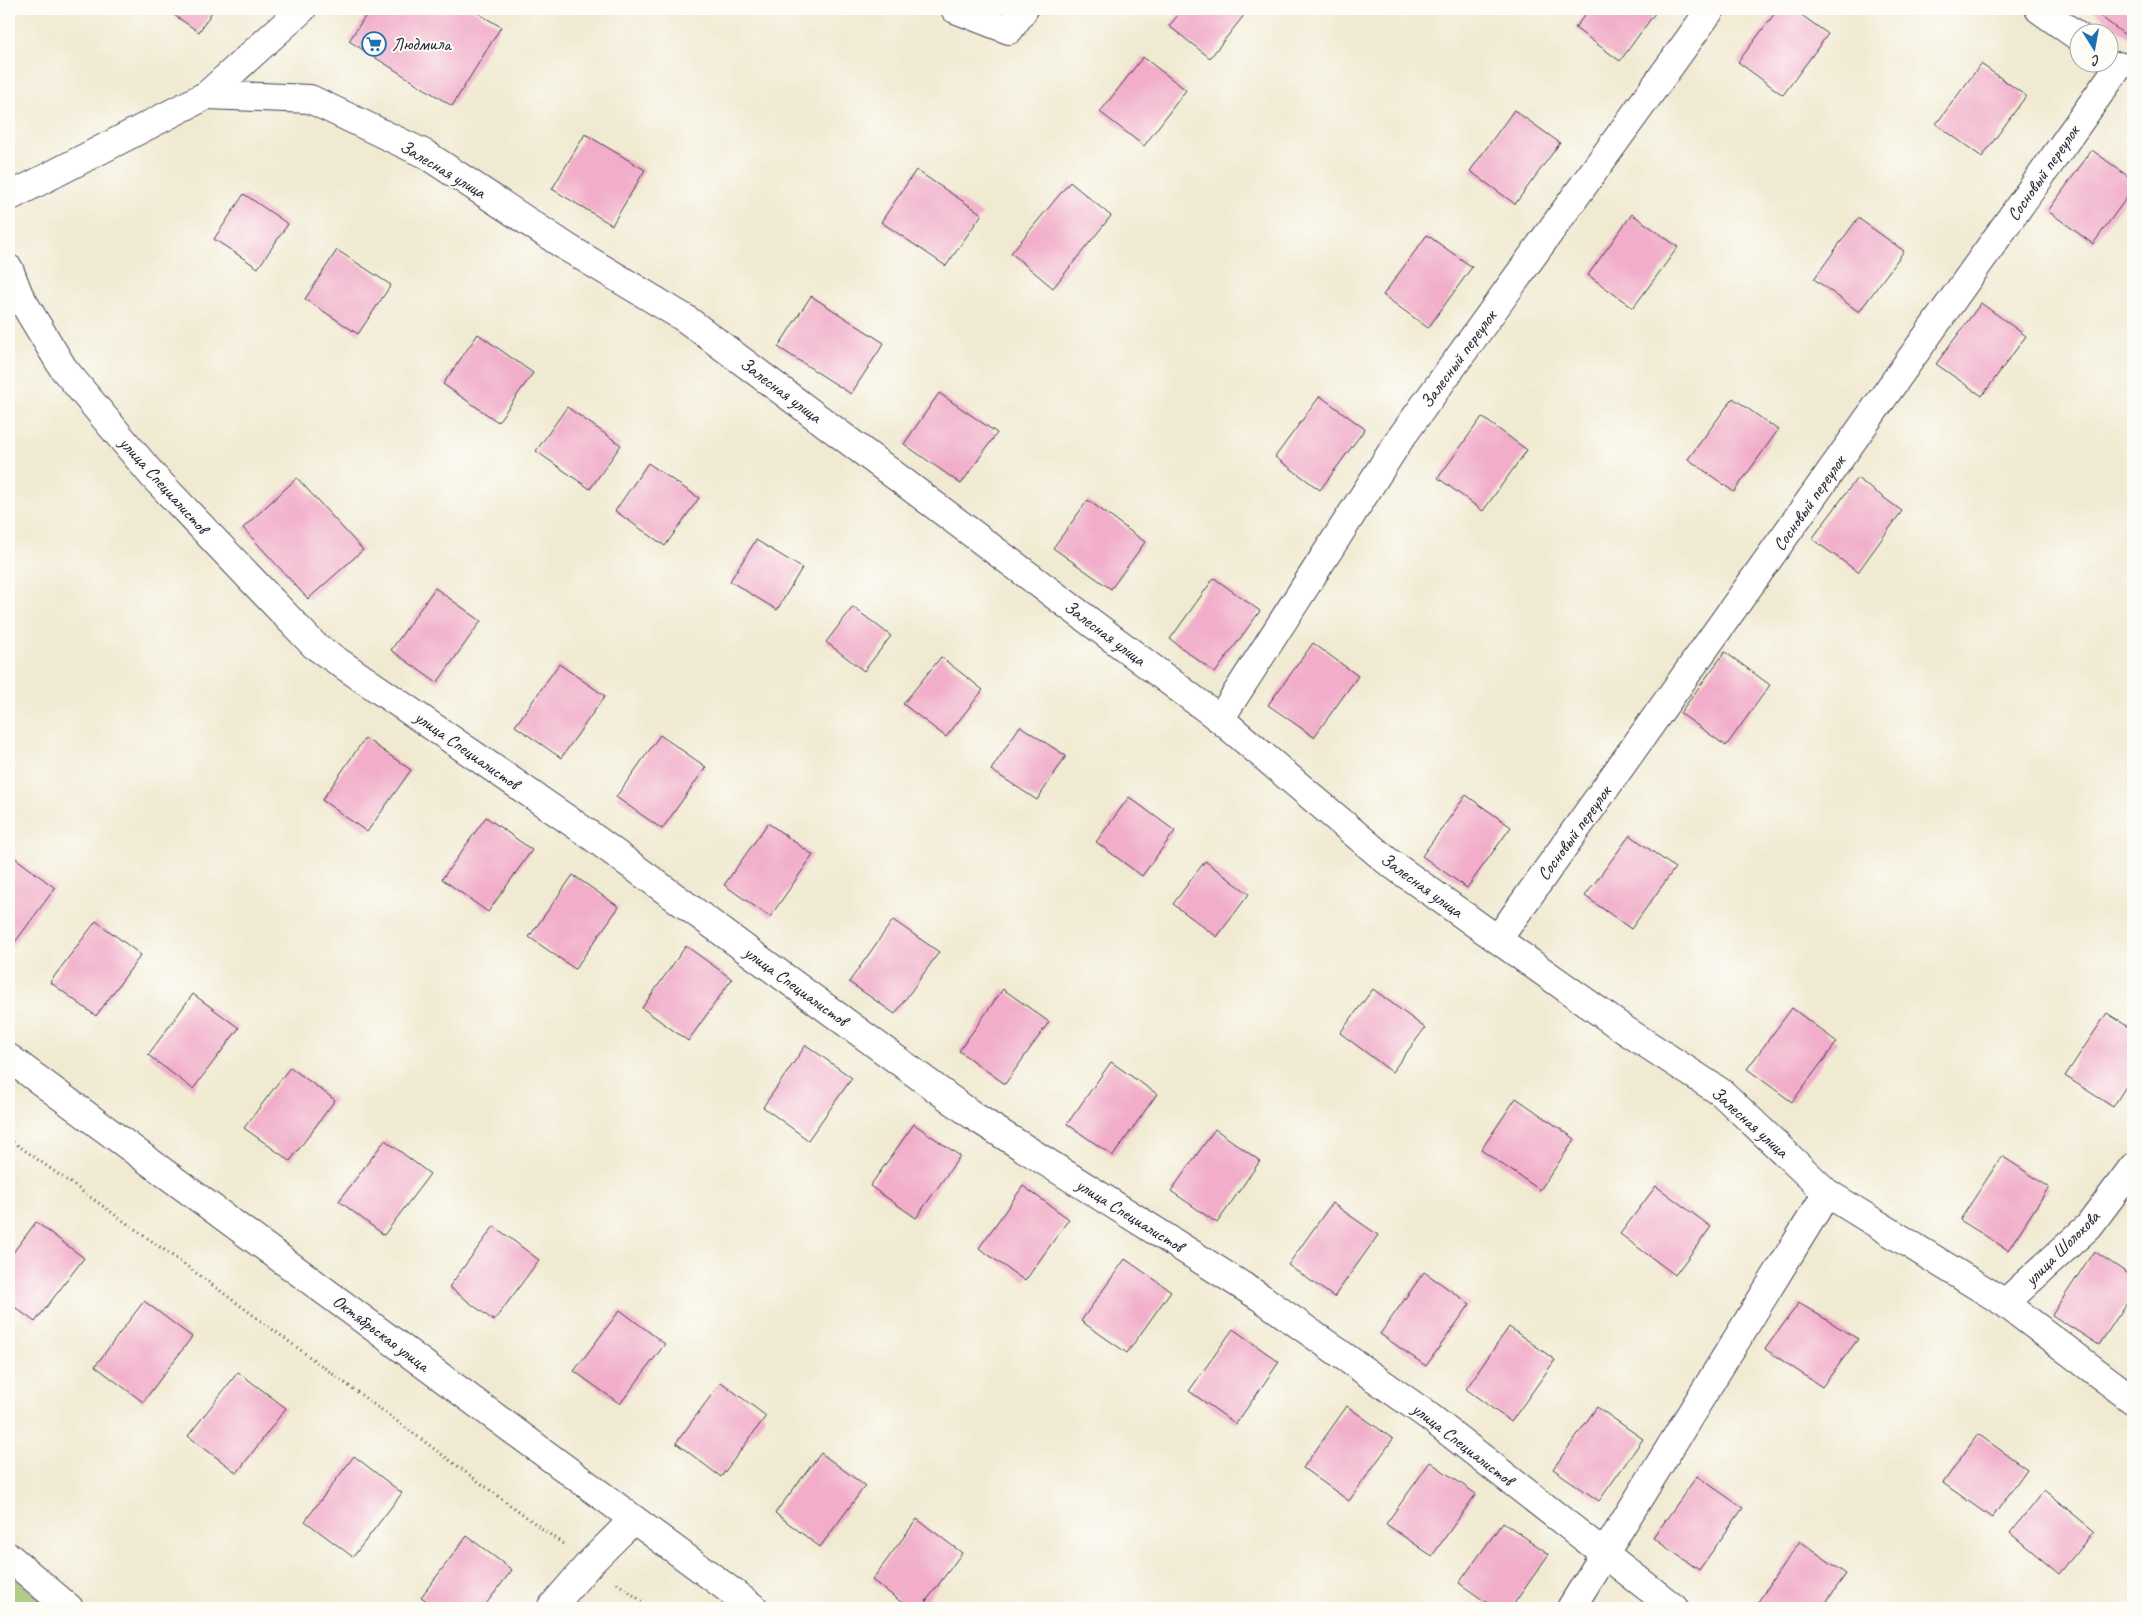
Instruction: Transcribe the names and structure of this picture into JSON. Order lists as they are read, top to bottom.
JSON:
{
  "streets": {
    "street": [
      "Залесная улица",
      "Сосновый переулок",
      "Залесный переулок",
      "улица Специалистов",
      "улица Шолохова",
      "Октябрьская улица"
    ]
  },
  "crossings": [
    ["Залесная улица", "Сосновый переулок"],
    ["Залесная улица", "Залесный переулок"],
    ["Залесная улица", "улица Шолохова"]
  ],
  "places": {
    "supermarket": ["Людмила"]
  },
  "north": "bottom"
}
